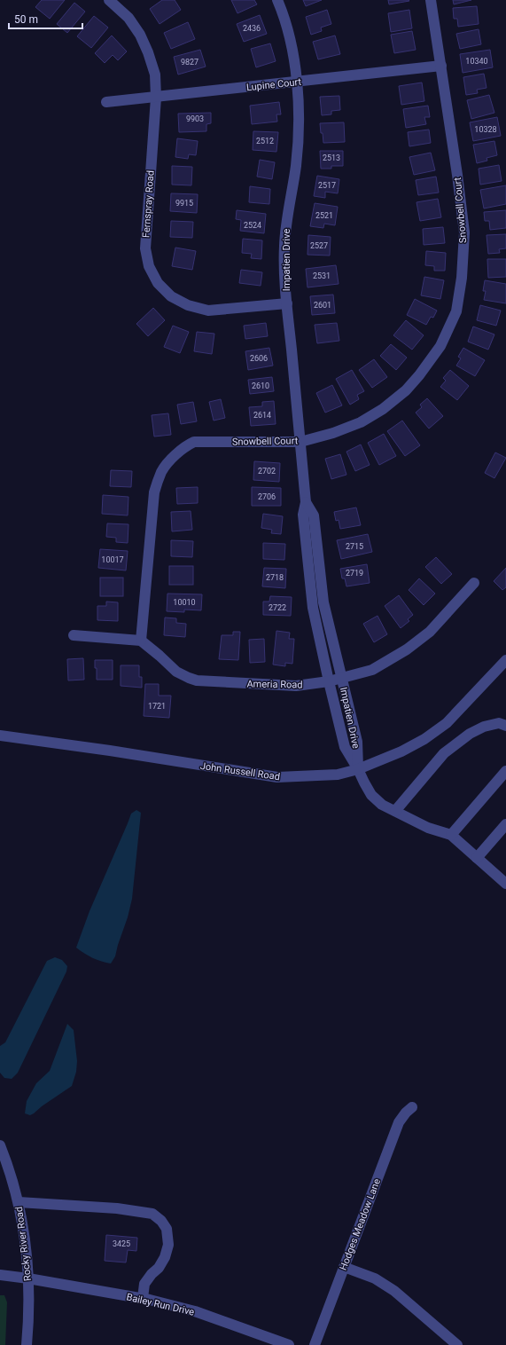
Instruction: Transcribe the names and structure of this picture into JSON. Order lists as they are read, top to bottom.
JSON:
{
  "streets": {
    "street": [
      "Lupine Court",
      "Fernspray Road",
      "Snowbell Court",
      "Impatien Drive",
      "Ameria Road",
      "John Russell Road",
      "Hodges Meadow Lane",
      "Rocky River Road",
      "Bailey Run Drive"
    ]
  },
  "crossings": [
    ["Lupine Court", "Fernspray Road"],
    ["Lupine Court", "Snowbell Court"],
    ["Lupine Court", "Impatien Drive"],
    ["Fernspray Road", "Impatien Drive"],
    ["Snowbell Court", "Impatien Drive"],
    ["Snowbell Court", "Ameria Road"],
    ["Impatien Drive", "Ameria Road"],
    ["Impatien Drive", "John Russell Road"],
    ["Rocky River Road", "Bailey Run Drive"]
  ],
  "house_numbers": [
    "2436",
    "10340",
    "9827",
    "9903",
    "10328",
    "2512",
    "2513",
    "2517",
    "9915",
    "2521",
    "2524",
    "2527",
    "2531",
    "2601",
    "2606",
    "2610",
    "2614",
    "2702",
    "2706",
    "2715",
    "10017",
    "2719",
    "2718",
    "10010",
    "2722",
    "1721",
    "3425"
  ],
  "scale_bar": "50 m"
}
